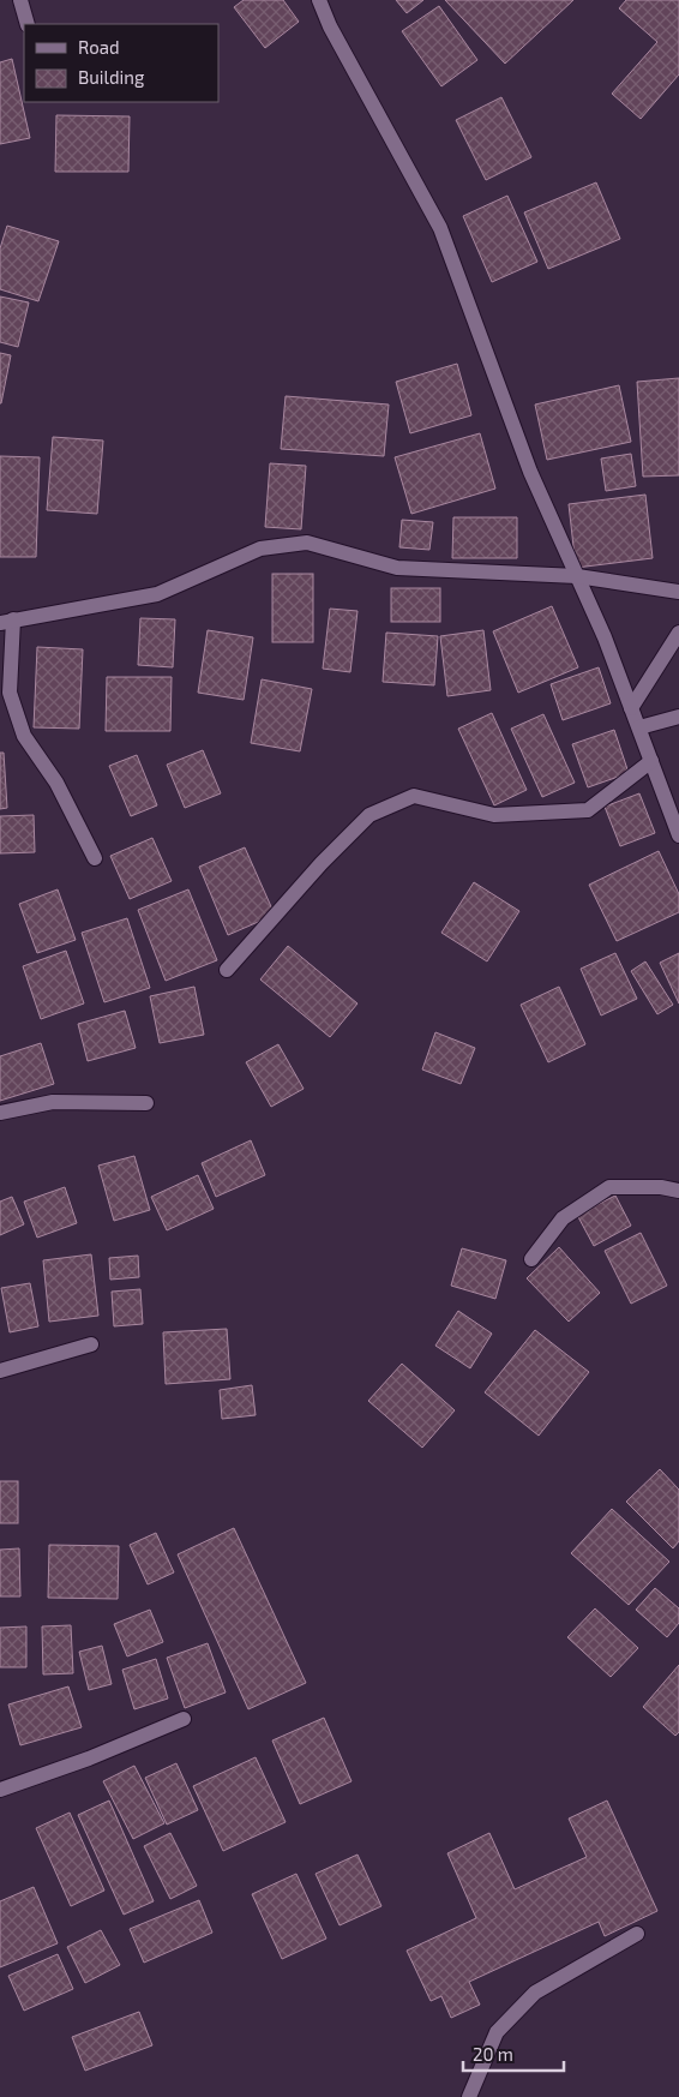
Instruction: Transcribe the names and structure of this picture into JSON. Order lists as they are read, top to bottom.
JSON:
{
  "legend": ["Road", "Building"],
  "scale_bar": "20 m"
}
